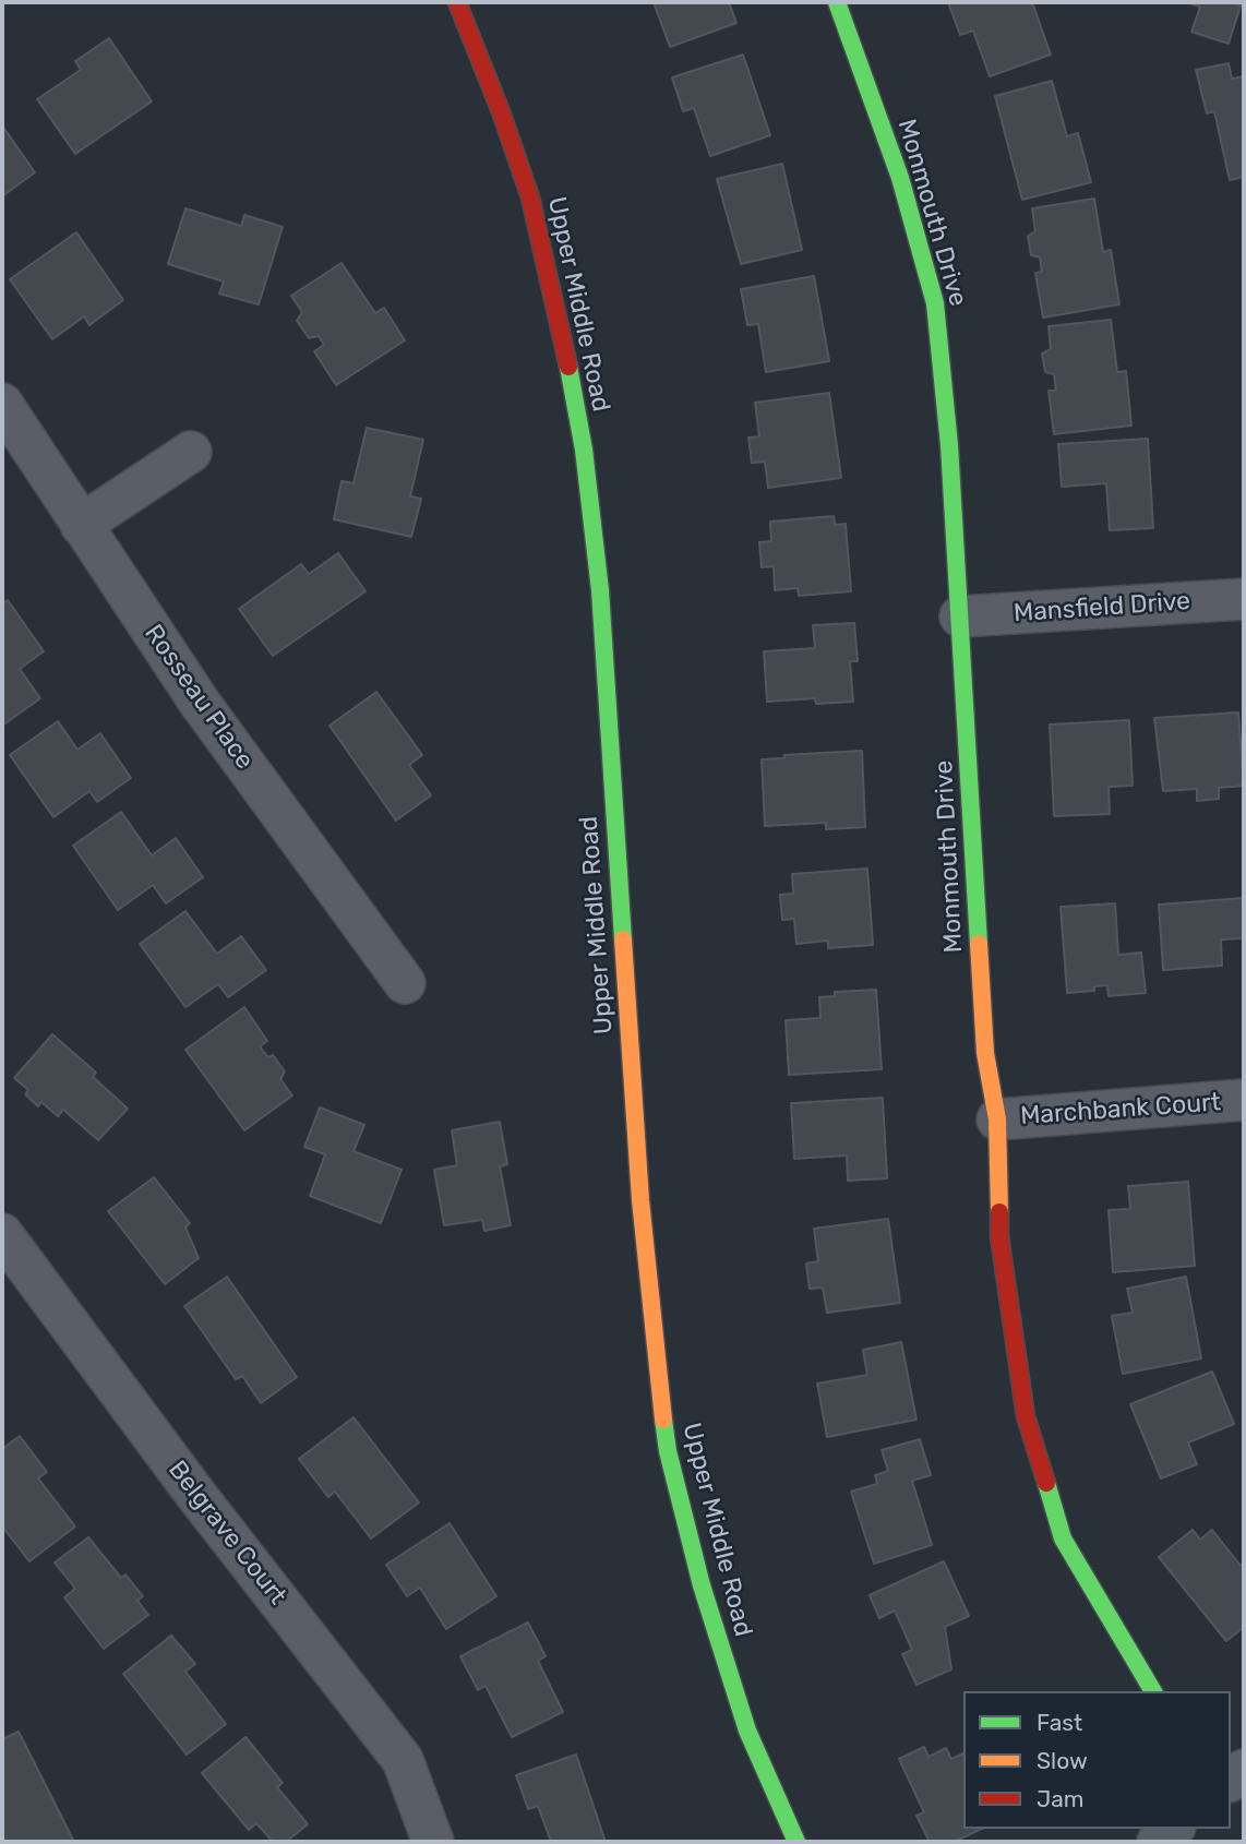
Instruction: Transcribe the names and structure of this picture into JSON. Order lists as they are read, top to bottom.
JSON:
{
  "streets": {
    "street": [
      "Monmouth Drive",
      "Upper Middle Road",
      "Mansfield Drive",
      "Rosseau Place",
      "Marchbank Court",
      "Belgrave Court"
    ]
  },
  "crossings": [
    ["Monmouth Drive", "Mansfield Drive"],
    ["Monmouth Drive", "Marchbank Court"]
  ],
  "legend": ["Fast", "Slow", "Jam"]
}
